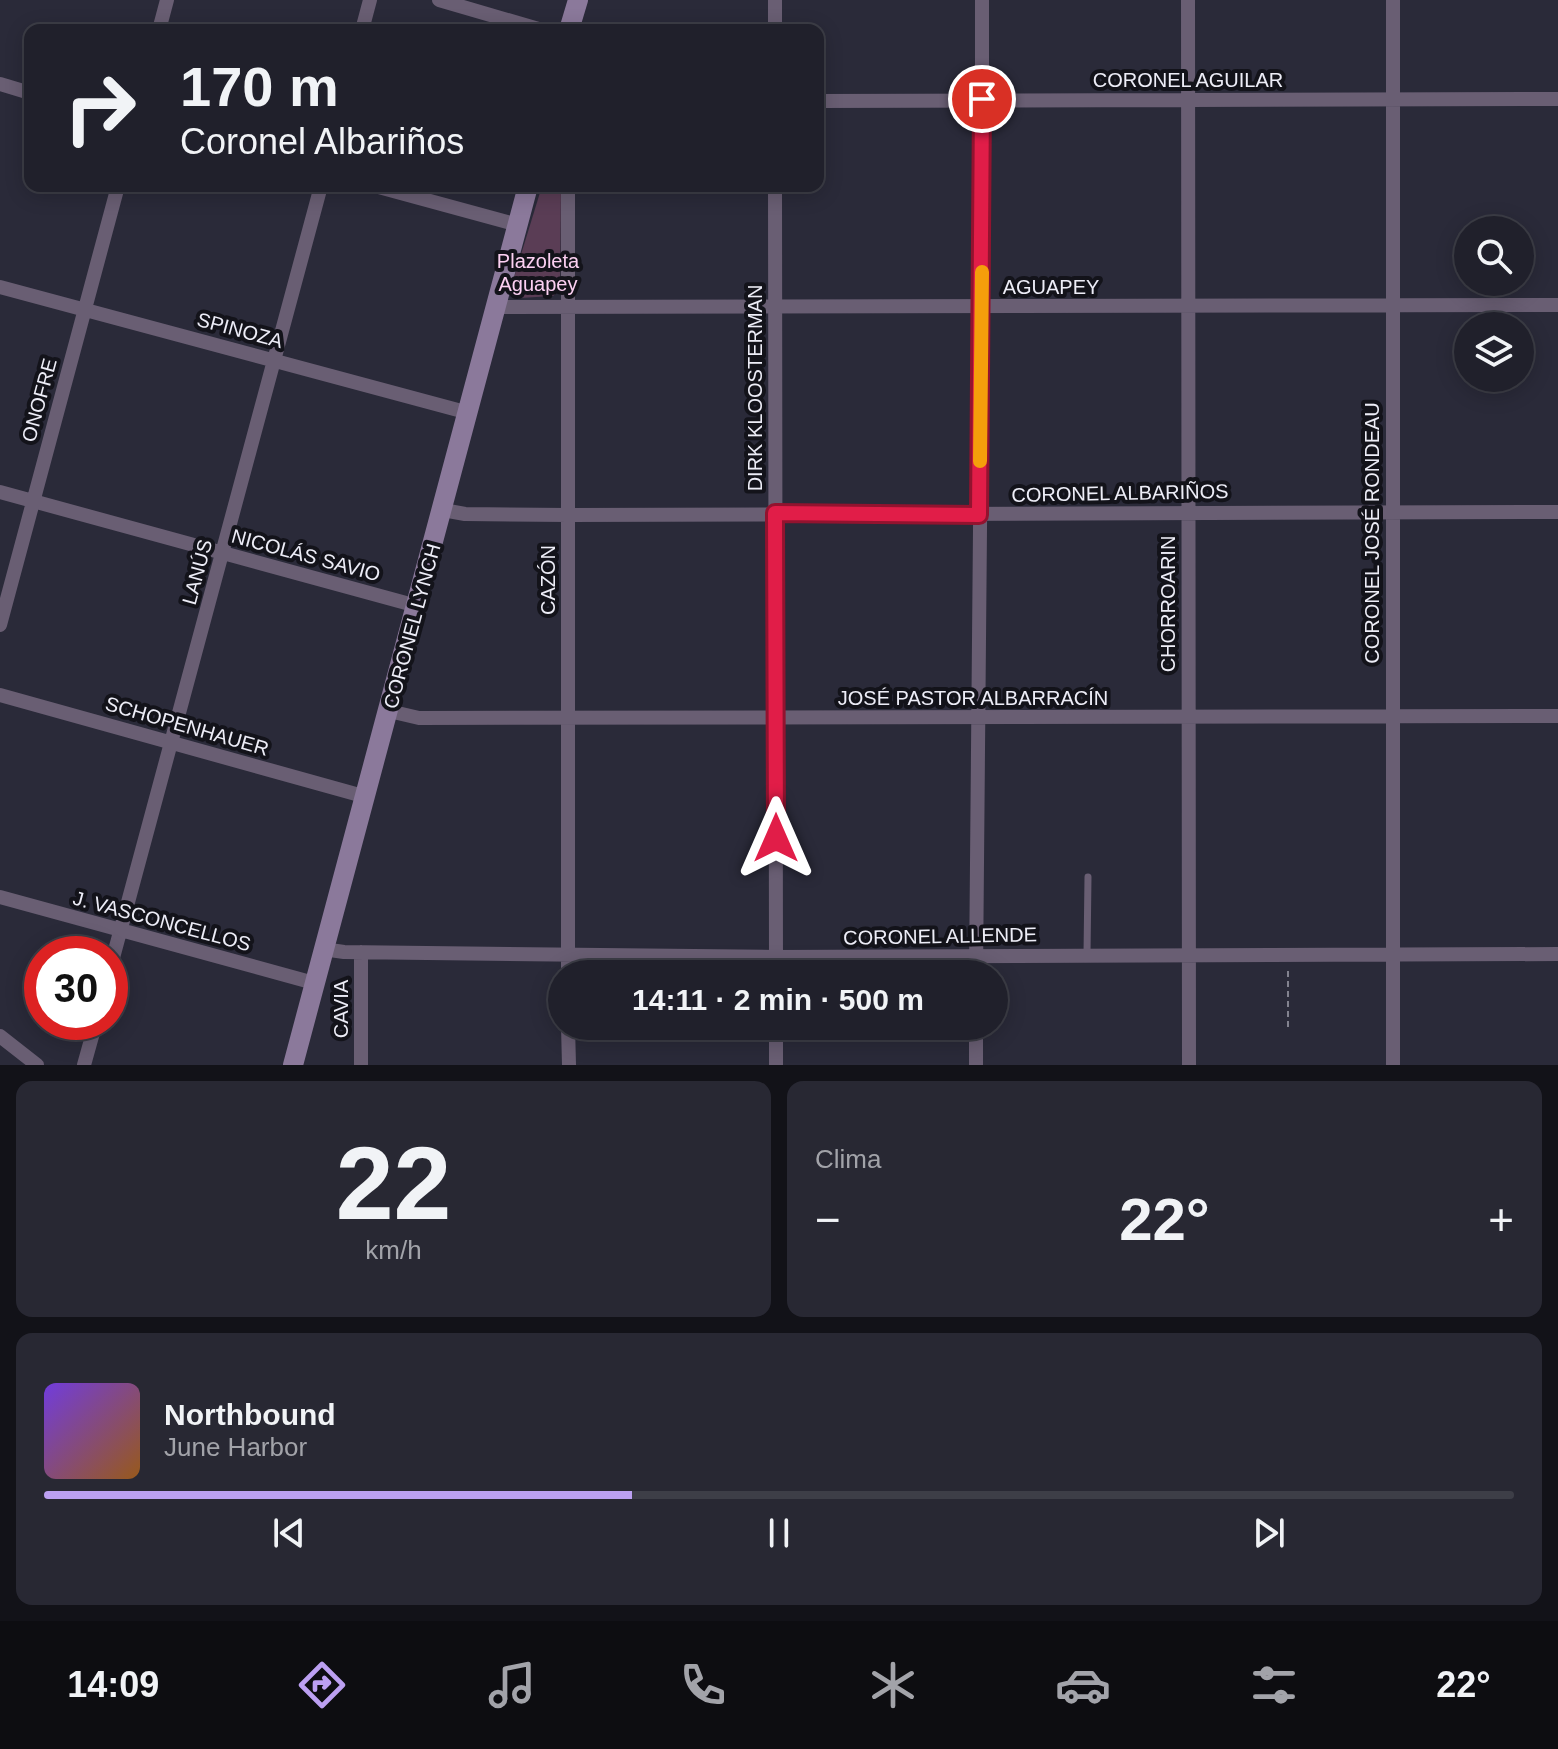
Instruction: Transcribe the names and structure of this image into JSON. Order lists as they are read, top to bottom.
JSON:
{
  "streets": {
    "street": [
      "CORONEL AGUILAR",
      "AGUAPEY",
      "SPINOZA",
      "DIRK KLOOSTERMAN",
      "ONOFRE",
      "CORONEL ALBARIÑOS",
      "CORONEL JOSÉ RONDEAU",
      "NICOLÁS SAVIO",
      "LANÚS",
      "CAZÓN",
      "CHORROARIN",
      "CORONEL LYNCH",
      "JOSÉ PASTOR ALBARRACÍN",
      "SCHOPENHAUER",
      "J. VASCONCELLOS",
      "CORONEL ALLENDE",
      "CAVIA"
    ]
  },
  "crossings": [
    ["CORONEL AGUILAR", "CORONEL JOSÉ RONDEAU"],
    ["CORONEL AGUILAR", "CHORROARIN"],
    ["AGUAPEY", "DIRK KLOOSTERMAN"],
    ["AGUAPEY", "CORONEL JOSÉ RONDEAU"],
    ["AGUAPEY", "CAZÓN"],
    ["AGUAPEY", "CHORROARIN"],
    ["AGUAPEY", "CORONEL LYNCH"],
    ["SPINOZA", "ONOFRE"],
    ["SPINOZA", "LANÚS"],
    ["SPINOZA", "CORONEL LYNCH"],
    ["DIRK KLOOSTERMAN", "CORONEL ALBARIÑOS"],
    ["DIRK KLOOSTERMAN", "JOSÉ PASTOR ALBARRACÍN"],
    ["DIRK KLOOSTERMAN", "CORONEL ALLENDE"],
    ["ONOFRE", "NICOLÁS SAVIO"],
    ["CORONEL ALBARIÑOS", "CORONEL JOSÉ RONDEAU"],
    ["CORONEL ALBARIÑOS", "CAZÓN"],
    ["CORONEL ALBARIÑOS", "CHORROARIN"],
    ["CORONEL ALBARIÑOS", "CORONEL LYNCH"],
    ["CORONEL JOSÉ RONDEAU", "JOSÉ PASTOR ALBARRACÍN"],
    ["CORONEL JOSÉ RONDEAU", "CORONEL ALLENDE"],
    ["NICOLÁS SAVIO", "LANÚS"],
    ["NICOLÁS SAVIO", "CORONEL LYNCH"],
    ["LANÚS", "SCHOPENHAUER"],
    ["LANÚS", "J. VASCONCELLOS"],
    ["CAZÓN", "JOSÉ PASTOR ALBARRACÍN"],
    ["CAZÓN", "CORONEL ALLENDE"],
    ["CHORROARIN", "JOSÉ PASTOR ALBARRACÍN"],
    ["CHORROARIN", "CORONEL ALLENDE"],
    ["CORONEL LYNCH", "JOSÉ PASTOR ALBARRACÍN"],
    ["CORONEL LYNCH", "SCHOPENHAUER"],
    ["CORONEL LYNCH", "J. VASCONCELLOS"],
    ["CORONEL LYNCH", "CORONEL ALLENDE"],
    ["CORONEL ALLENDE", "CAVIA"]
  ],
  "parks": ["Plazoleta Aguapey"],
  "page": {
    "turn": ["170 m", "Coronel Albariños"],
    "limit": "30",
    "trip": "14:11 · 2 min · 500 m",
    "tile": [
      ["22", "km/h"],
      "Clima"
    ],
    "heat": ["−", "22°", "+"],
    "song": ["Northbound", "June Harbor"],
    "tabs": ["14:09", "22°"]
  }
}
